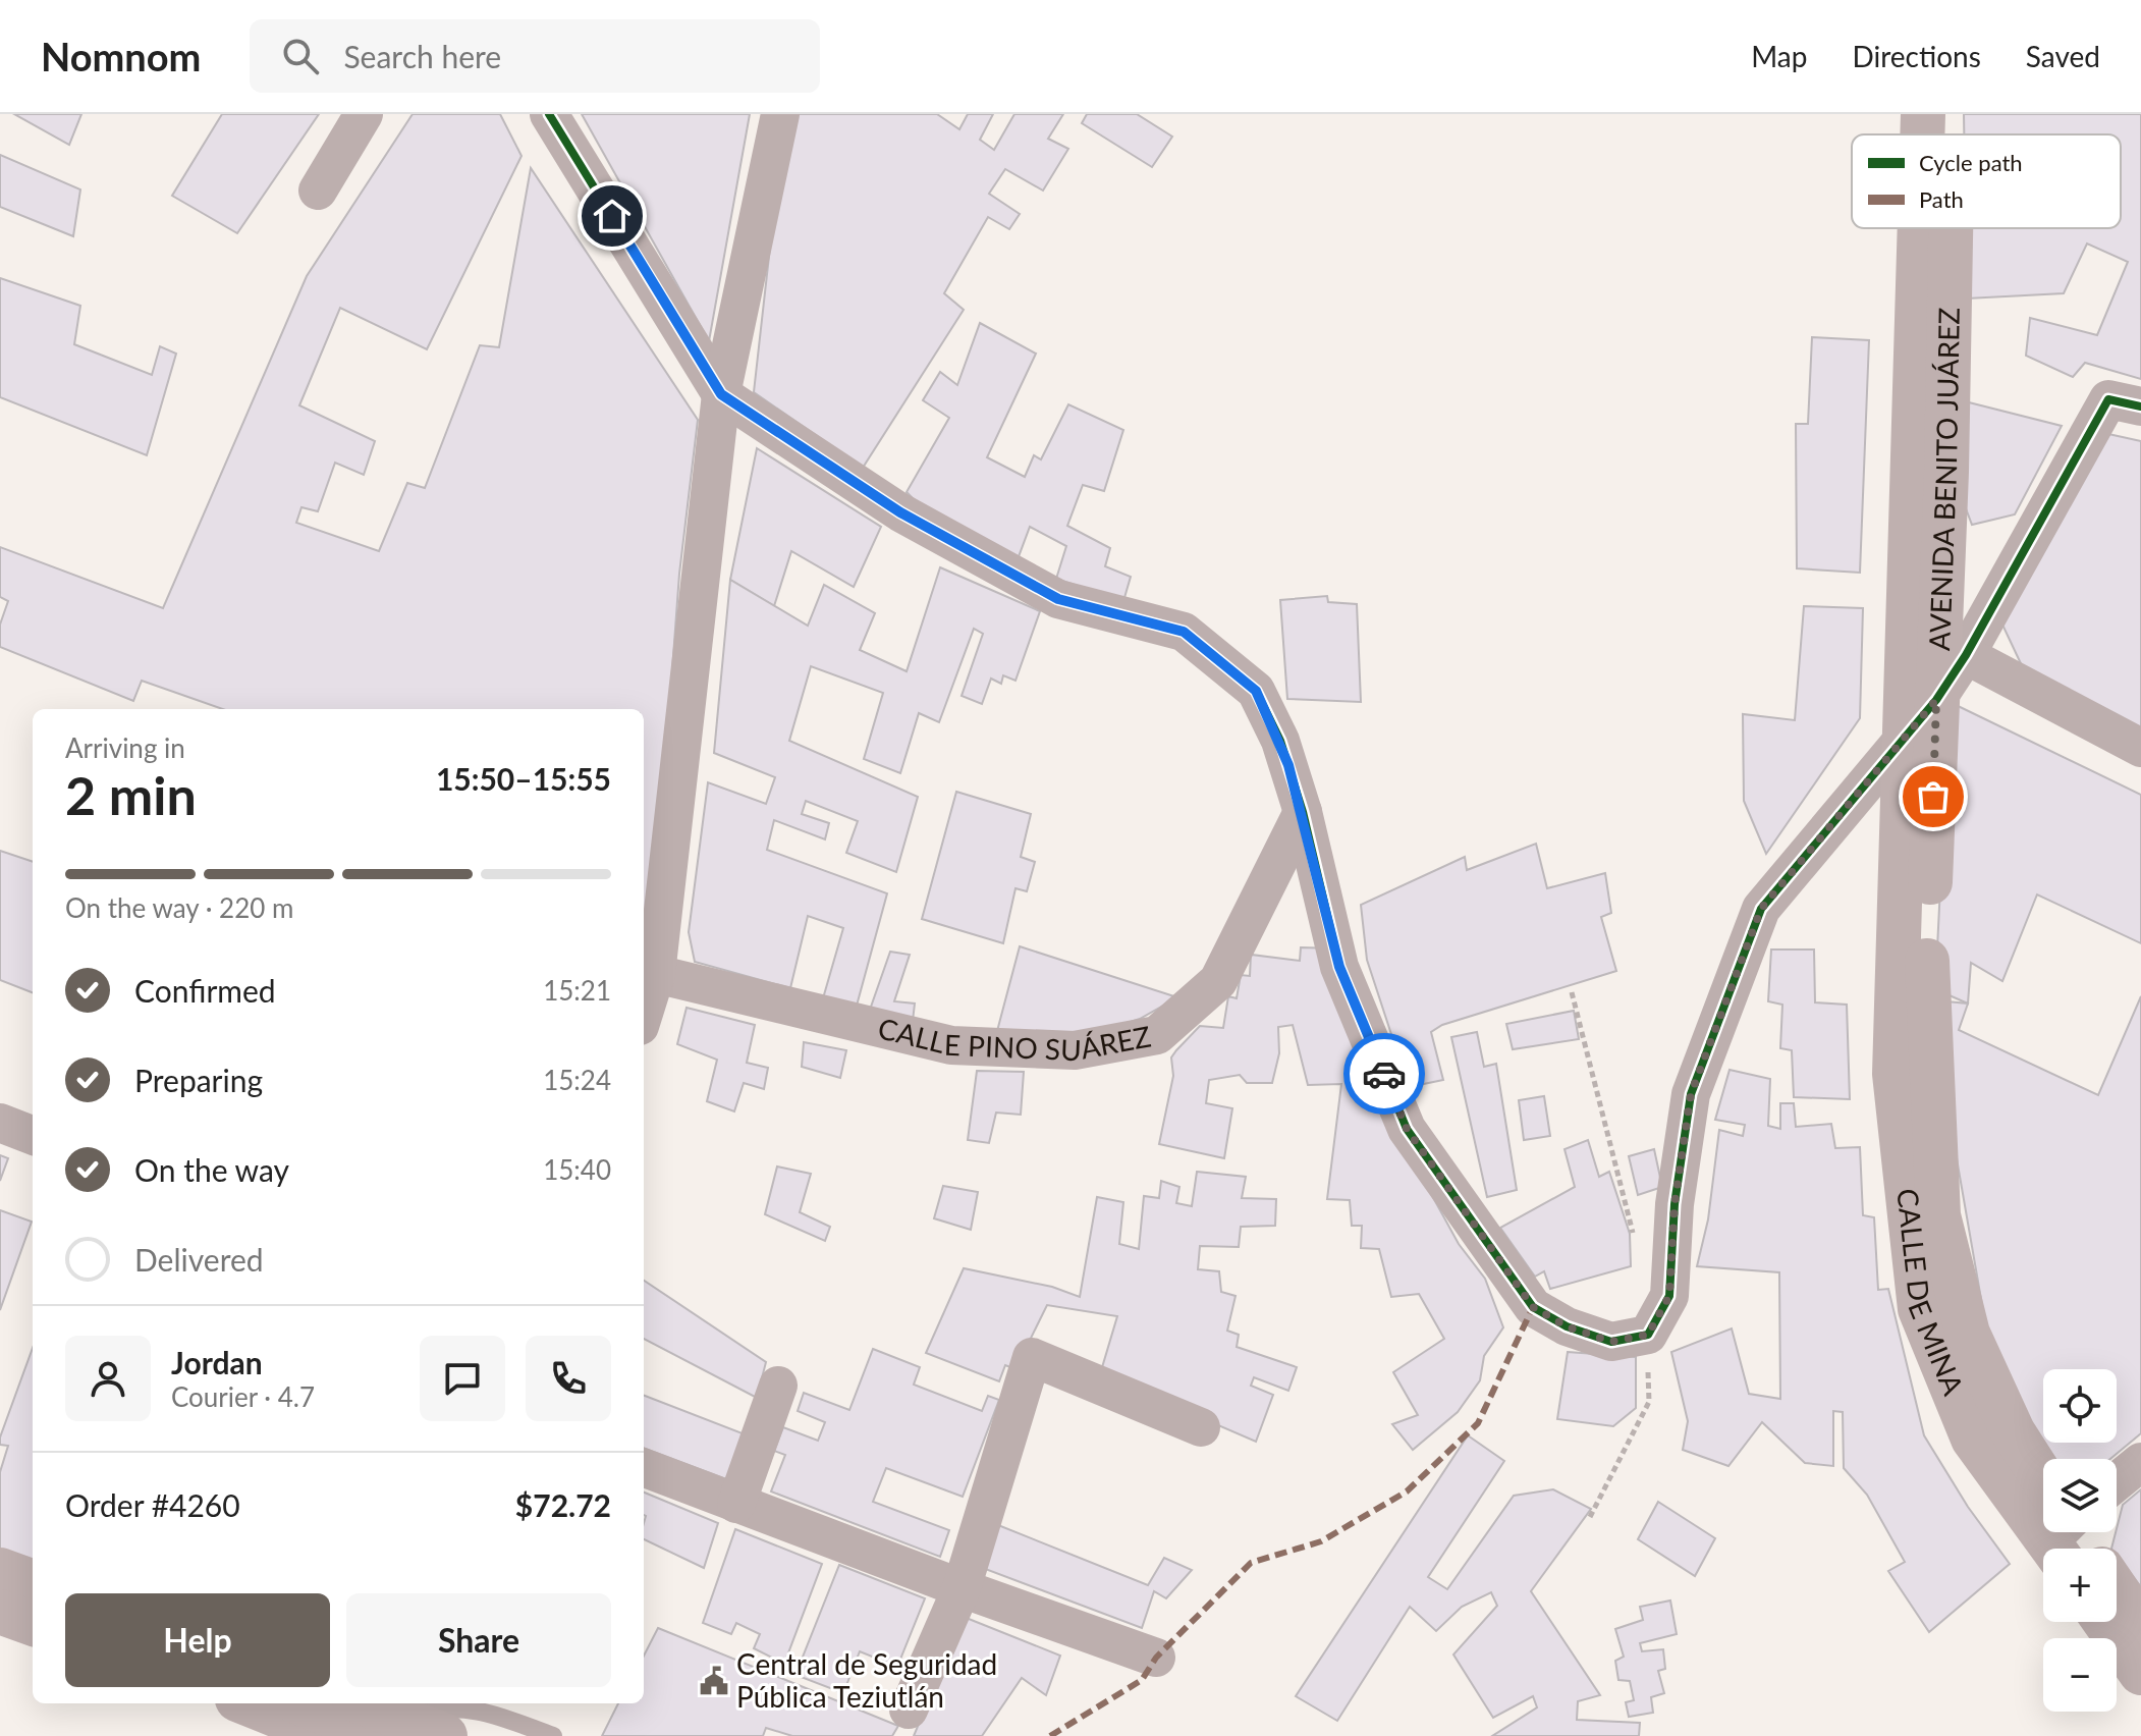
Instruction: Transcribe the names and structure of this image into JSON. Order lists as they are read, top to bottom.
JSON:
{
  "streets": {
    "main road": ["AVENIDA BENITO JUÁREZ", "CALLE DE MINA"],
    "street": ["CALLE PINO SUÁREZ"]
  },
  "crossings": [
    ["AVENIDA BENITO JUÁREZ", "CALLE DE MINA"]
  ],
  "places": {
    "public building": ["Central de Seguridad Pública Teziutlán"]
  },
  "legend": ["Cycle path", "Path"],
  "page": {
    "header": "Nomnom",
    "search": "Search here",
    "nav": ["Map", "Directions", "Saved"],
    "heading": ["2 min", "Arriving in", "15:50–15:55"],
    "panel": [
      "Jordan",
      "Courier · 4.7",
      "Order #4260",
      "$72.72"
    ],
    "bar": "On the way · 220 m",
    "list": [
      ["Confirmed", "15:21"],
      ["Preparing", "15:24"],
      ["On the way", "15:40"],
      "Delivered"
    ],
    "map_buttons": ["+", "−"],
    "buttons": ["Help", "Share"]
  }
}
